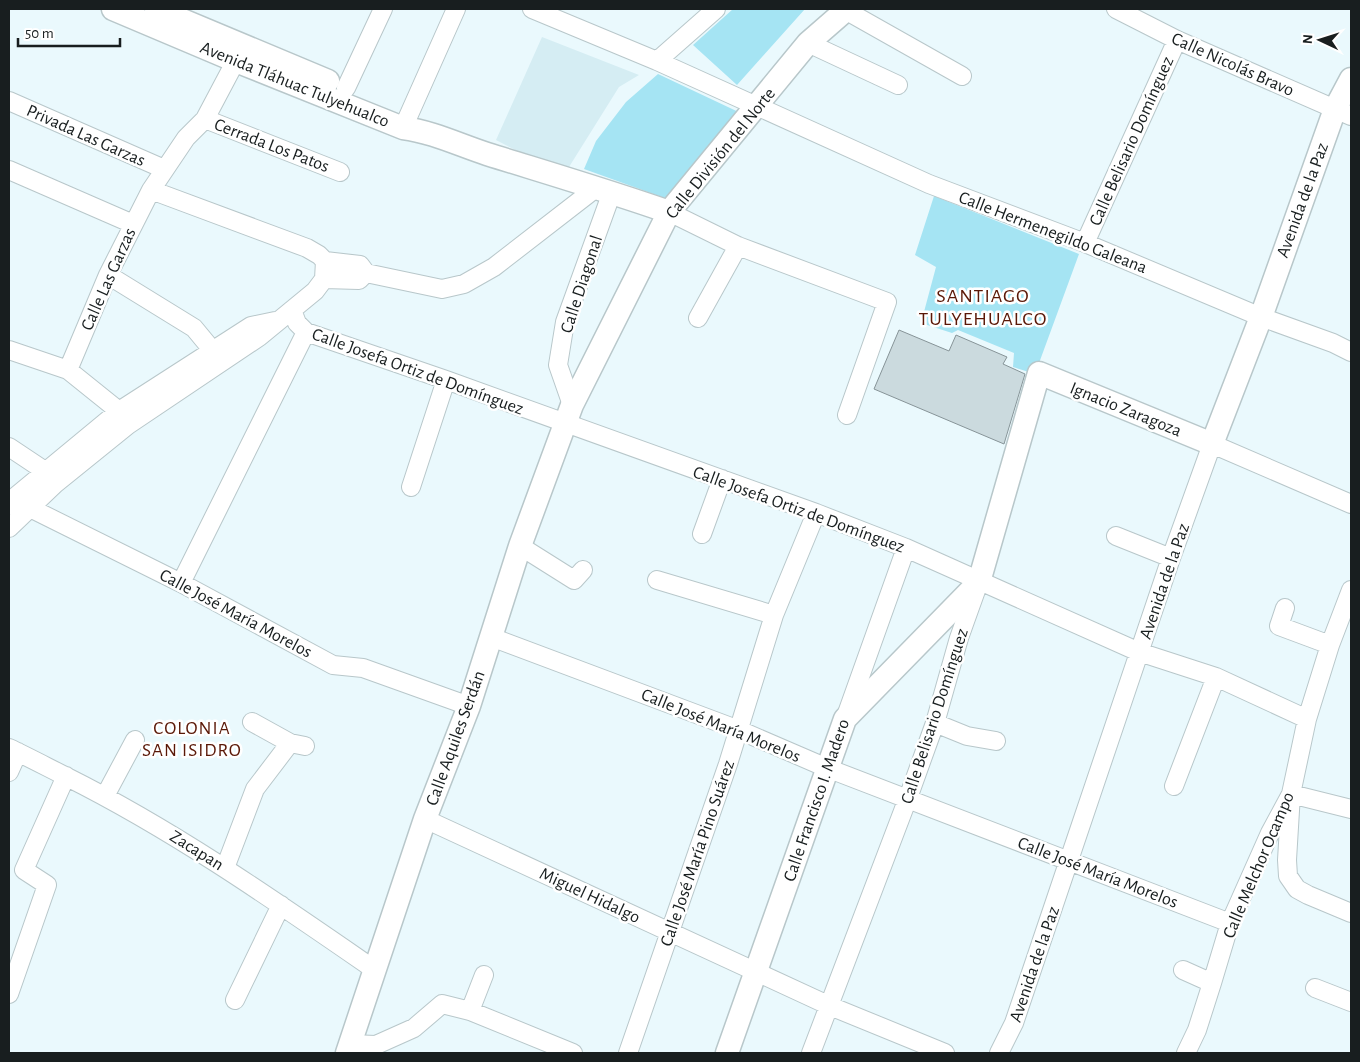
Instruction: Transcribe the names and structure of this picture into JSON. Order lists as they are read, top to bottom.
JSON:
{
  "streets": {
    "main road": [
      "Avenida Tláhuac Tulyehualco",
      "Calle Belisario Domínguez",
      "Calle División del Norte",
      "Avenida de la Paz",
      "Ignacio Zaragoza",
      "Calle Aquiles Serdán",
      "Calle Francisco I. Madero"
    ],
    "street": [
      "Calle Nicolás Bravo",
      "Privada Las Garzas",
      "Cerrada Los Patos",
      "Calle Hermenegildo Galeana",
      "Calle Las Garzas",
      "Calle Diagonal",
      "Calle Josefa Ortiz de Domínguez",
      "Calle José María Morelos",
      "Zacapan",
      "Calle José María Pino Suárez",
      "Calle Melchor Ocampo",
      "Miguel Hidalgo"
    ]
  },
  "crossings": [
    ["Calle Nicolás Bravo", "Calle Belisario Domínguez"],
    ["Calle Nicolás Bravo", "Avenida de la Paz"],
    ["Avenida Tláhuac Tulyehualco", "Calle División del Norte"],
    ["Avenida Tláhuac Tulyehualco", "Calle Las Garzas"],
    ["Avenida Tláhuac Tulyehualco", "Calle Diagonal"],
    ["Privada Las Garzas", "Calle Las Garzas"],
    ["Calle Belisario Domínguez", "Calle Hermenegildo Galeana"],
    ["Calle Belisario Domínguez", "Calle Josefa Ortiz de Domínguez"],
    ["Calle Belisario Domínguez", "Ignacio Zaragoza"],
    ["Calle Belisario Domínguez", "Calle José María Morelos"],
    ["Calle Belisario Domínguez", "Miguel Hidalgo"],
    ["Cerrada Los Patos", "Calle Las Garzas"],
    ["Calle División del Norte", "Calle Hermenegildo Galeana"],
    ["Calle División del Norte", "Calle Diagonal"],
    ["Calle División del Norte", "Calle Josefa Ortiz de Domínguez"],
    ["Calle División del Norte", "Calle Aquiles Serdán"],
    ["Avenida de la Paz", "Calle Hermenegildo Galeana"],
    ["Avenida de la Paz", "Calle Josefa Ortiz de Domínguez"],
    ["Avenida de la Paz", "Ignacio Zaragoza"],
    ["Avenida de la Paz", "Calle José María Morelos"],
    ["Calle Diagonal", "Calle Josefa Ortiz de Domínguez"],
    ["Calle Diagonal", "Calle Aquiles Serdán"],
    ["Calle Josefa Ortiz de Domínguez", "Calle Aquiles Serdán"],
    ["Calle Josefa Ortiz de Domínguez", "Calle Francisco I. Madero"],
    ["Calle Josefa Ortiz de Domínguez", "Calle José María Pino Suárez"],
    ["Calle Josefa Ortiz de Domínguez", "Calle Melchor Ocampo"],
    ["Calle José María Morelos", "Calle Aquiles Serdán"],
    ["Calle José María Morelos", "Calle Francisco I. Madero"],
    ["Calle José María Morelos", "Calle José María Pino Suárez"],
    ["Calle José María Morelos", "Calle Melchor Ocampo"],
    ["Calle Aquiles Serdán", "Zacapan"],
    ["Calle Aquiles Serdán", "Miguel Hidalgo"],
    ["Calle Francisco I. Madero", "Miguel Hidalgo"],
    ["Calle José María Pino Suárez", "Miguel Hidalgo"]
  ],
  "districts": ["SANTIAGO TULYEHUALCO", "COLONIA SAN ISIDRO"],
  "scale_bar": "50 m",
  "north": "left"
}
